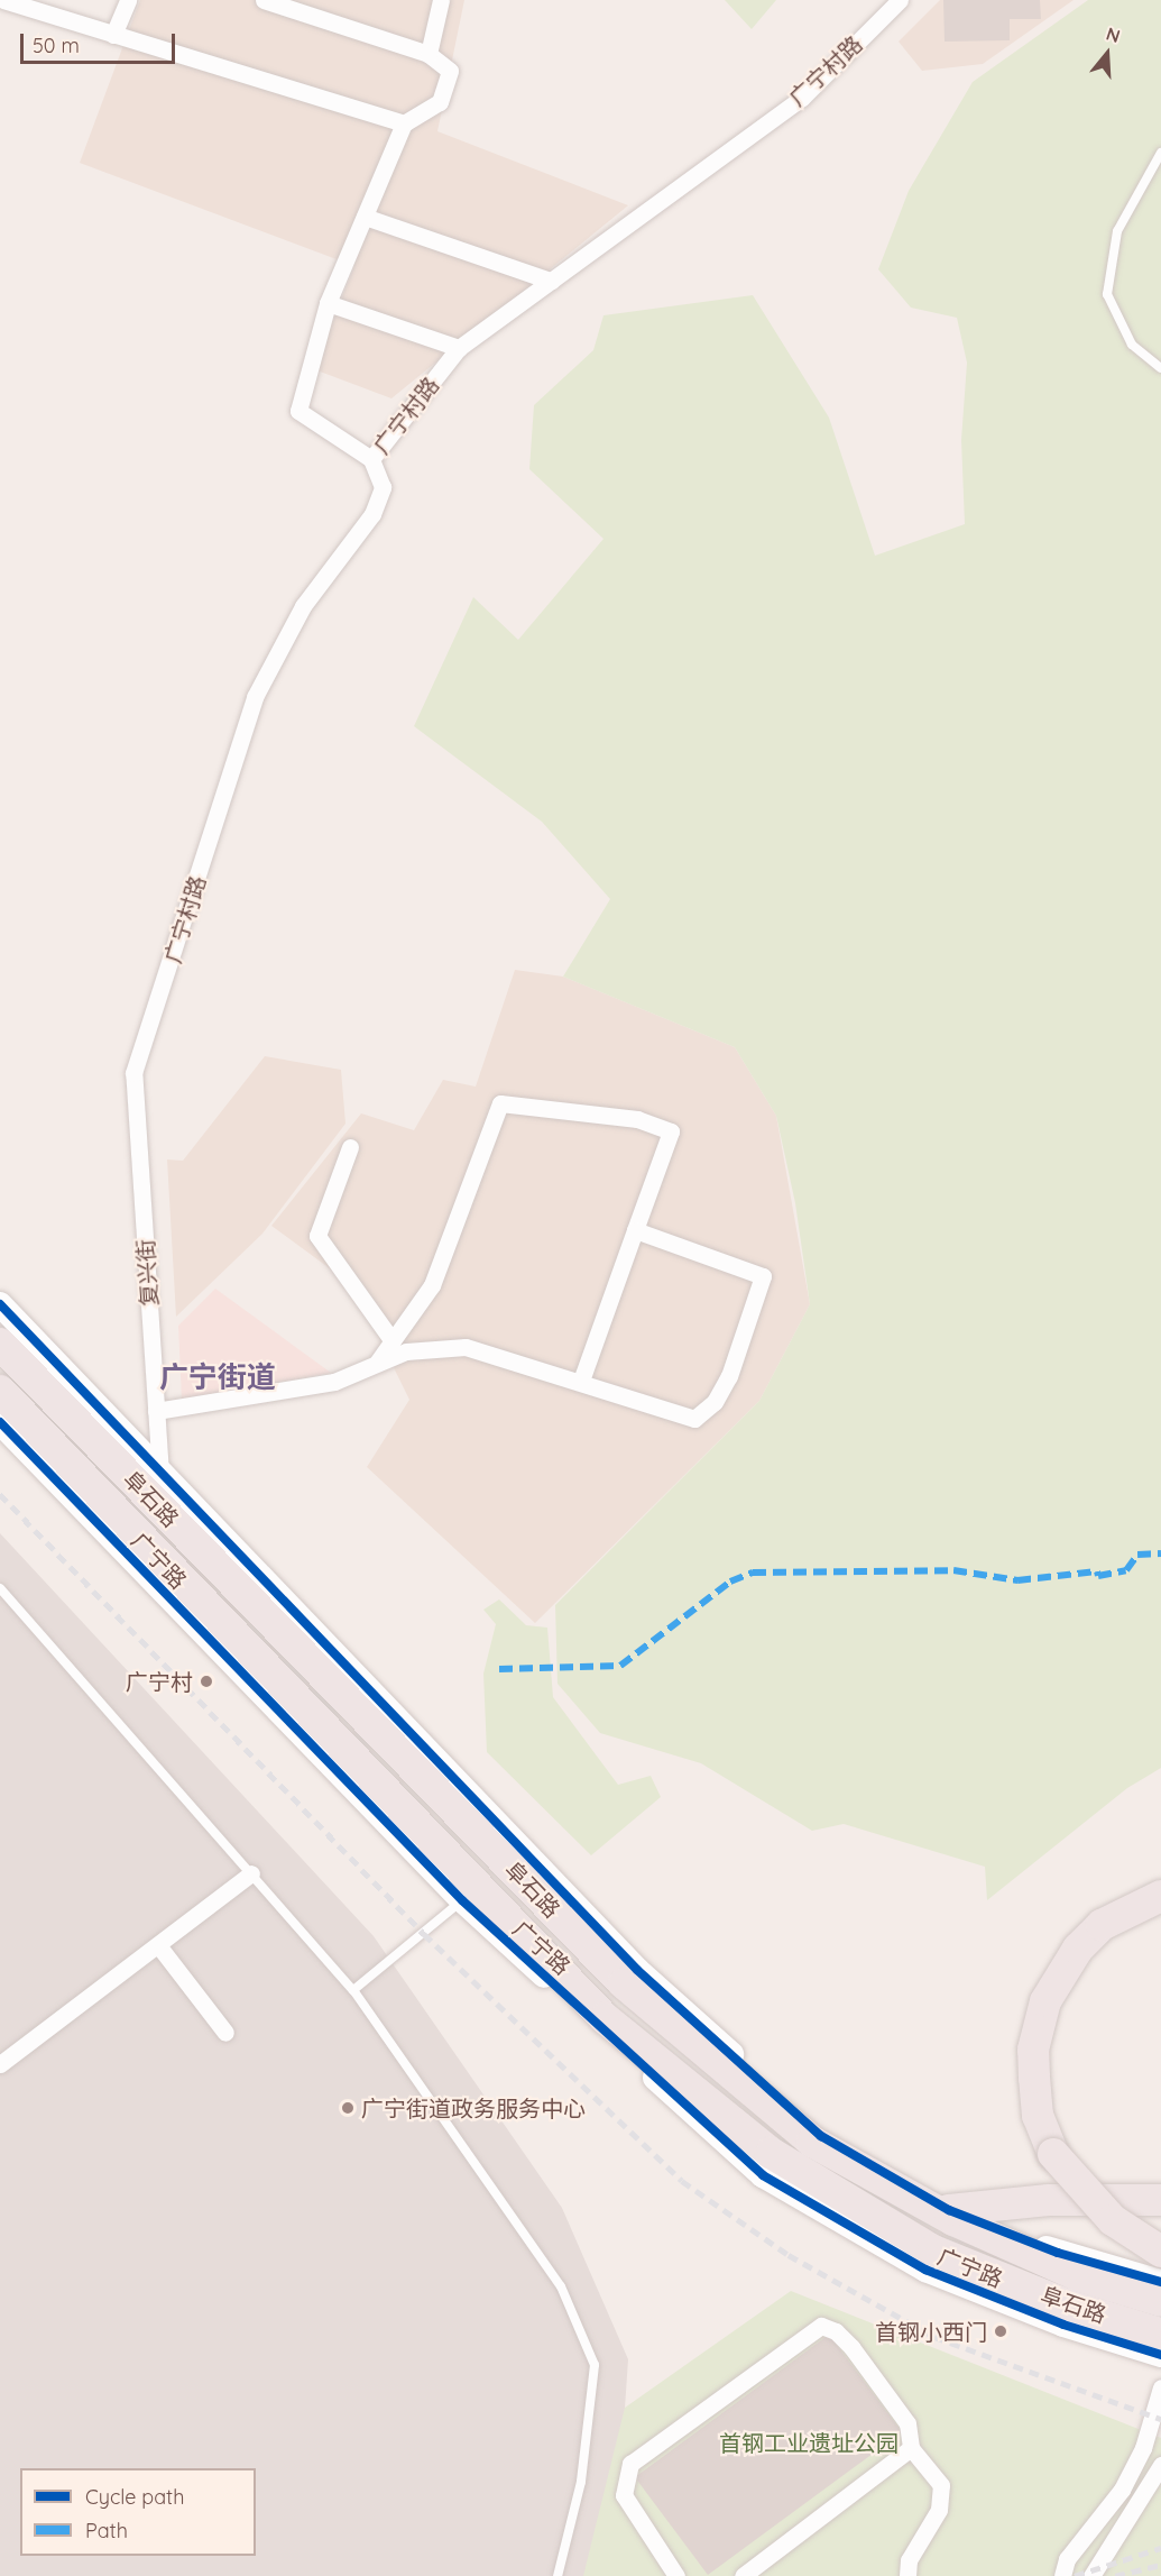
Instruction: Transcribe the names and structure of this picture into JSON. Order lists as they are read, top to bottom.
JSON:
{
  "streets": {
    "highway": ["阜石路"],
    "street": ["广宁村路", "复兴街", "广宁路"]
  },
  "crossings": [
    ["广宁村路", "复兴街"],
    ["复兴街", "广宁路"]
  ],
  "districts": ["广宁街道"],
  "parks": ["首钢工业遗址公园"],
  "places": ["广宁村", "广宁街道政务服务中心", "首钢小西门"],
  "legend": ["Cycle path", "Path"],
  "scale_bar": "50 m",
  "north": "top"
}
